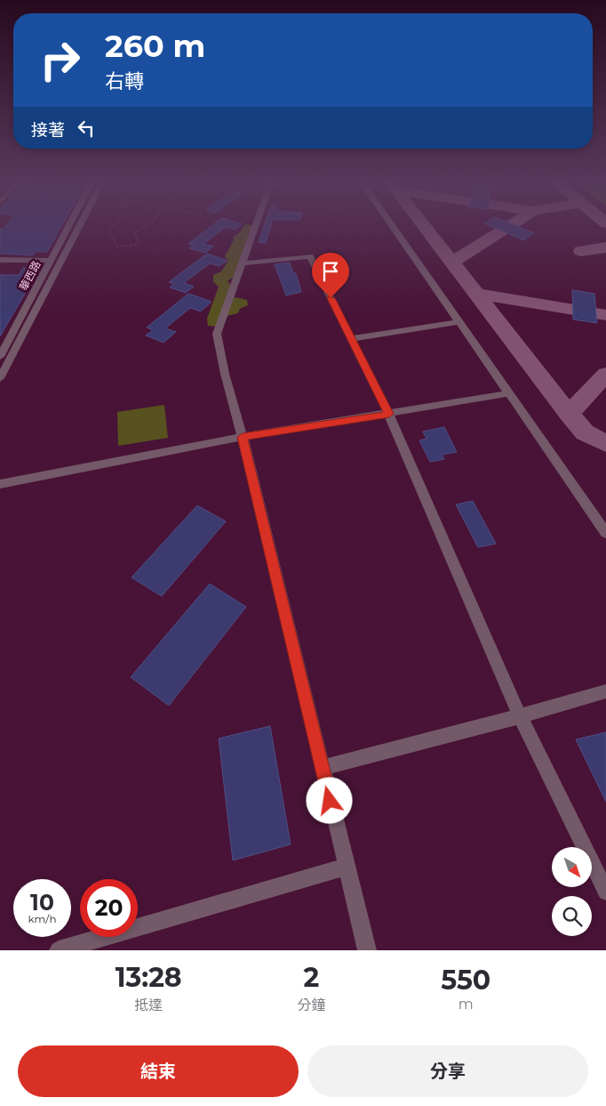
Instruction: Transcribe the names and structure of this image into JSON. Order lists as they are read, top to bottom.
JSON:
{
  "streets": {
    "street": ["華西路"]
  },
  "north": "bottom right",
  "page": {
    "turn": ["260 m", "右轉"],
    "then": "接著",
    "speed": "10 km/h",
    "limit": "20",
    "eta": [
      "13:28",
      "抵達",
      "2",
      "分鐘",
      "550",
      "m"
    ],
    "buttons": ["結束", "分享"]
  }
}
